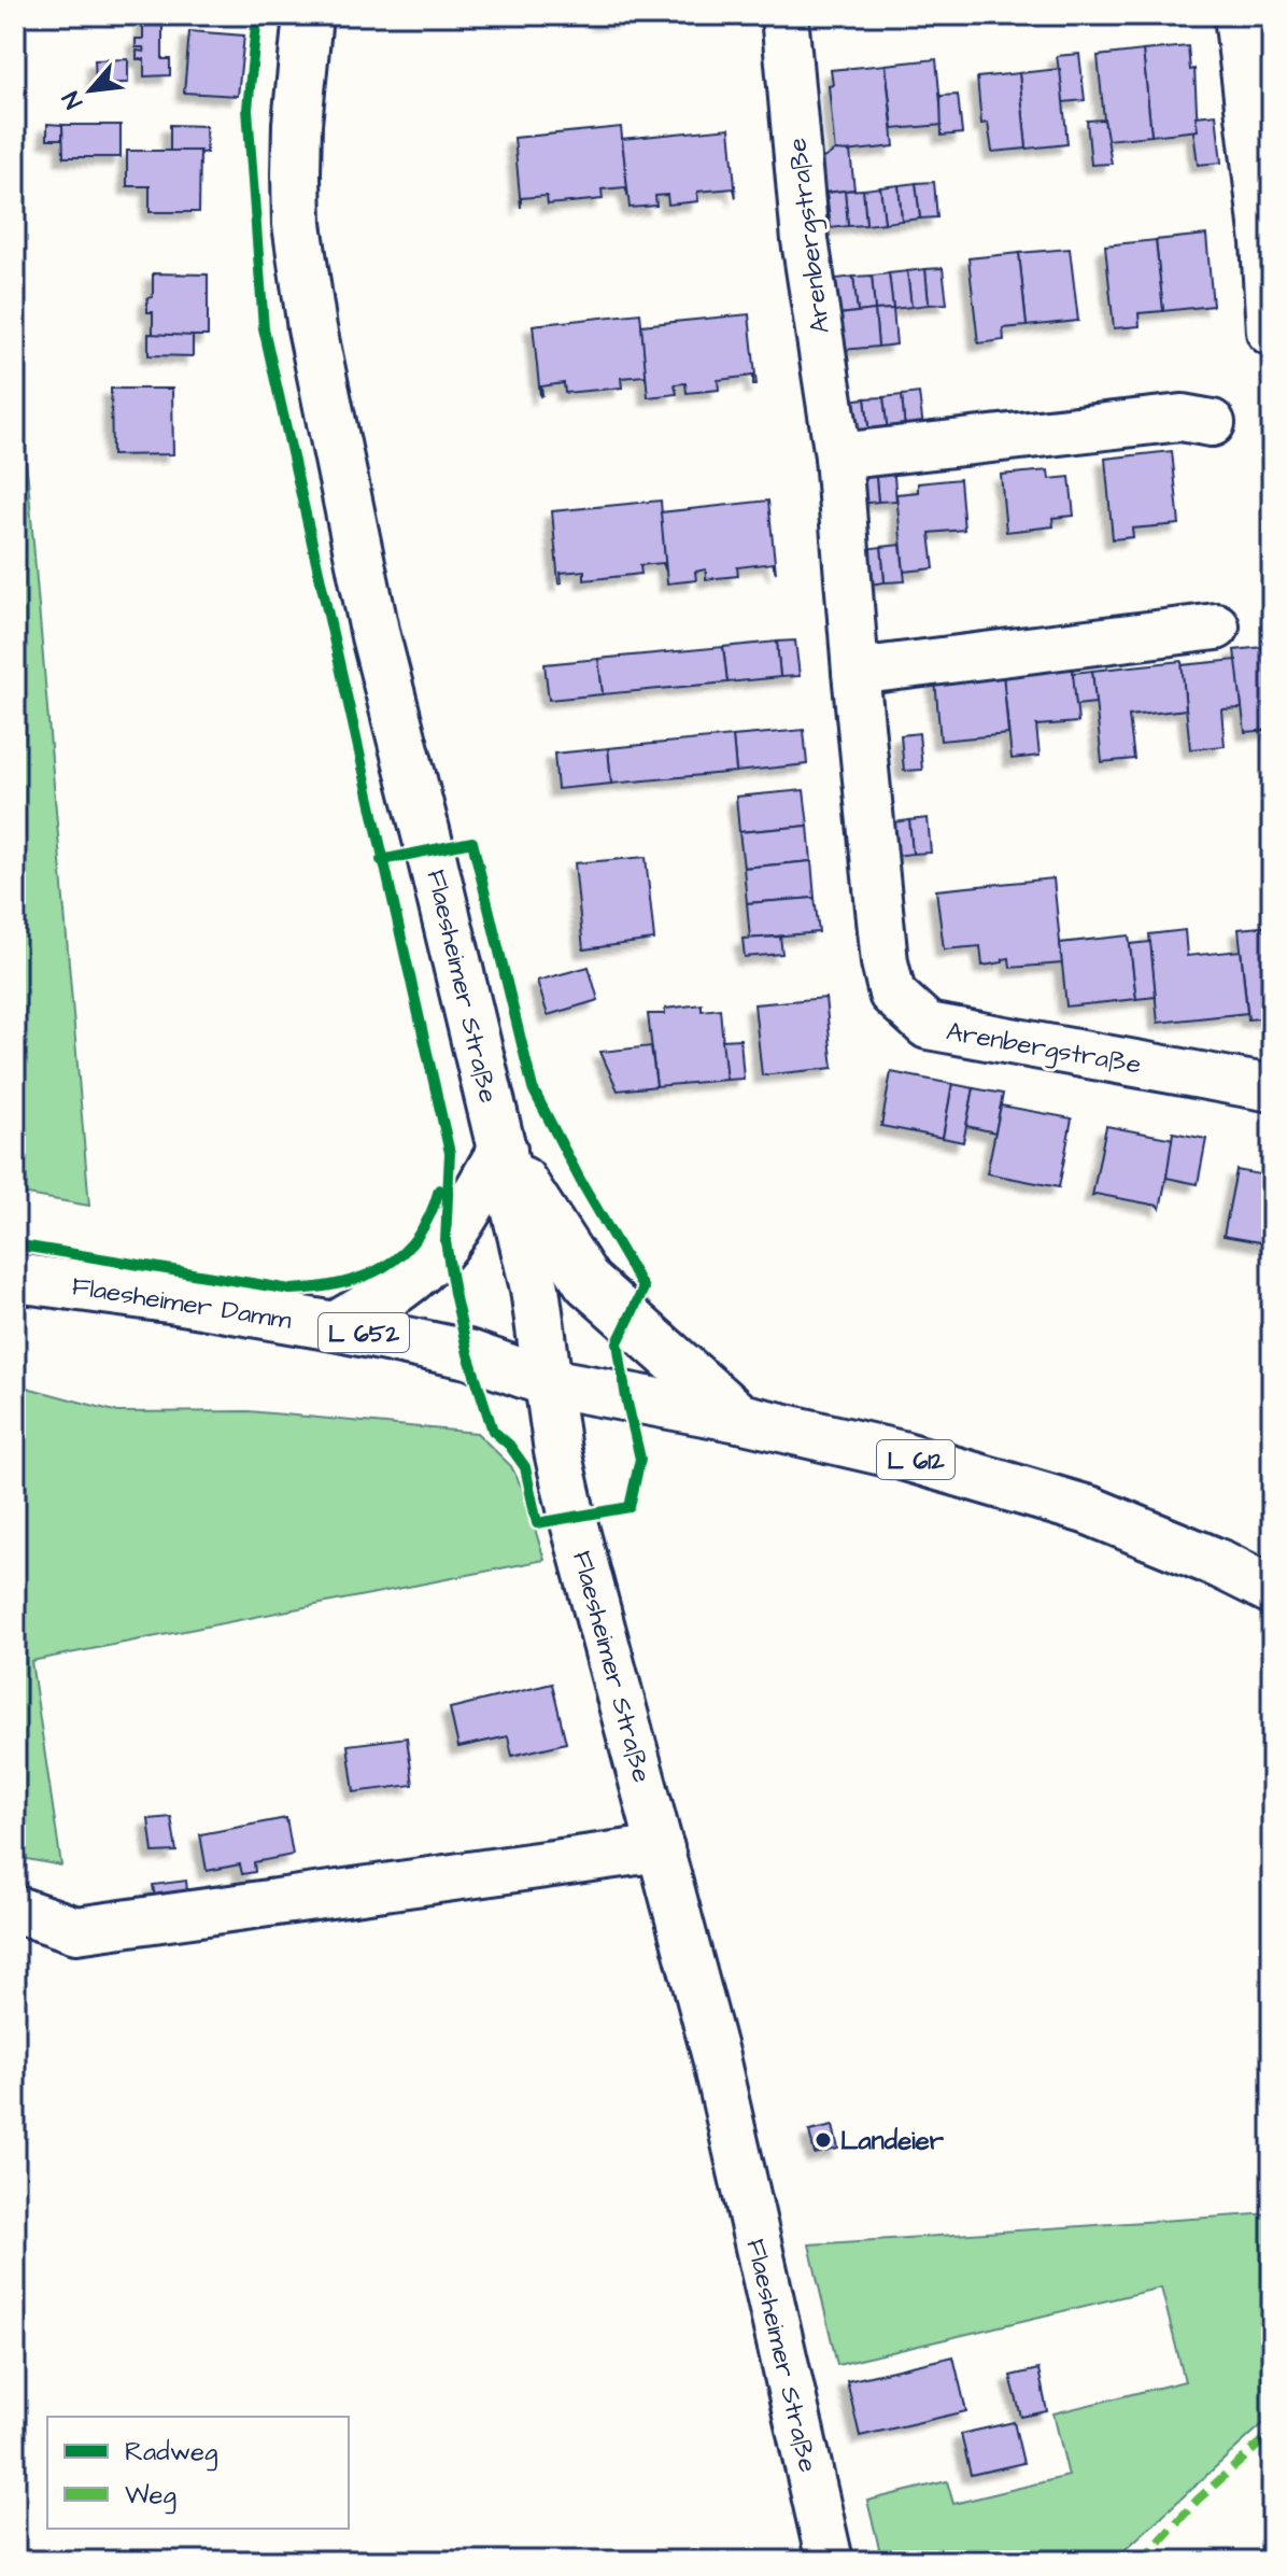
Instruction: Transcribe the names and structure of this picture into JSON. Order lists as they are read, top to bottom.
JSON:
{
  "streets": {
    "main road": [
      "Flaesheimer Straße",
      "Flaesheimer Damm",
      "L 652",
      "L 612"
    ],
    "street": ["Arenbergstraße"]
  },
  "crossings": [
    ["Flaesheimer Straße", "Flaesheimer Damm"],
    ["Flaesheimer Straße", "L 612"],
    ["Flaesheimer Damm", "L 612"]
  ],
  "places": ["Landeier"],
  "legend": ["Radweg", "Weg"],
  "north": "bottom left"
}
